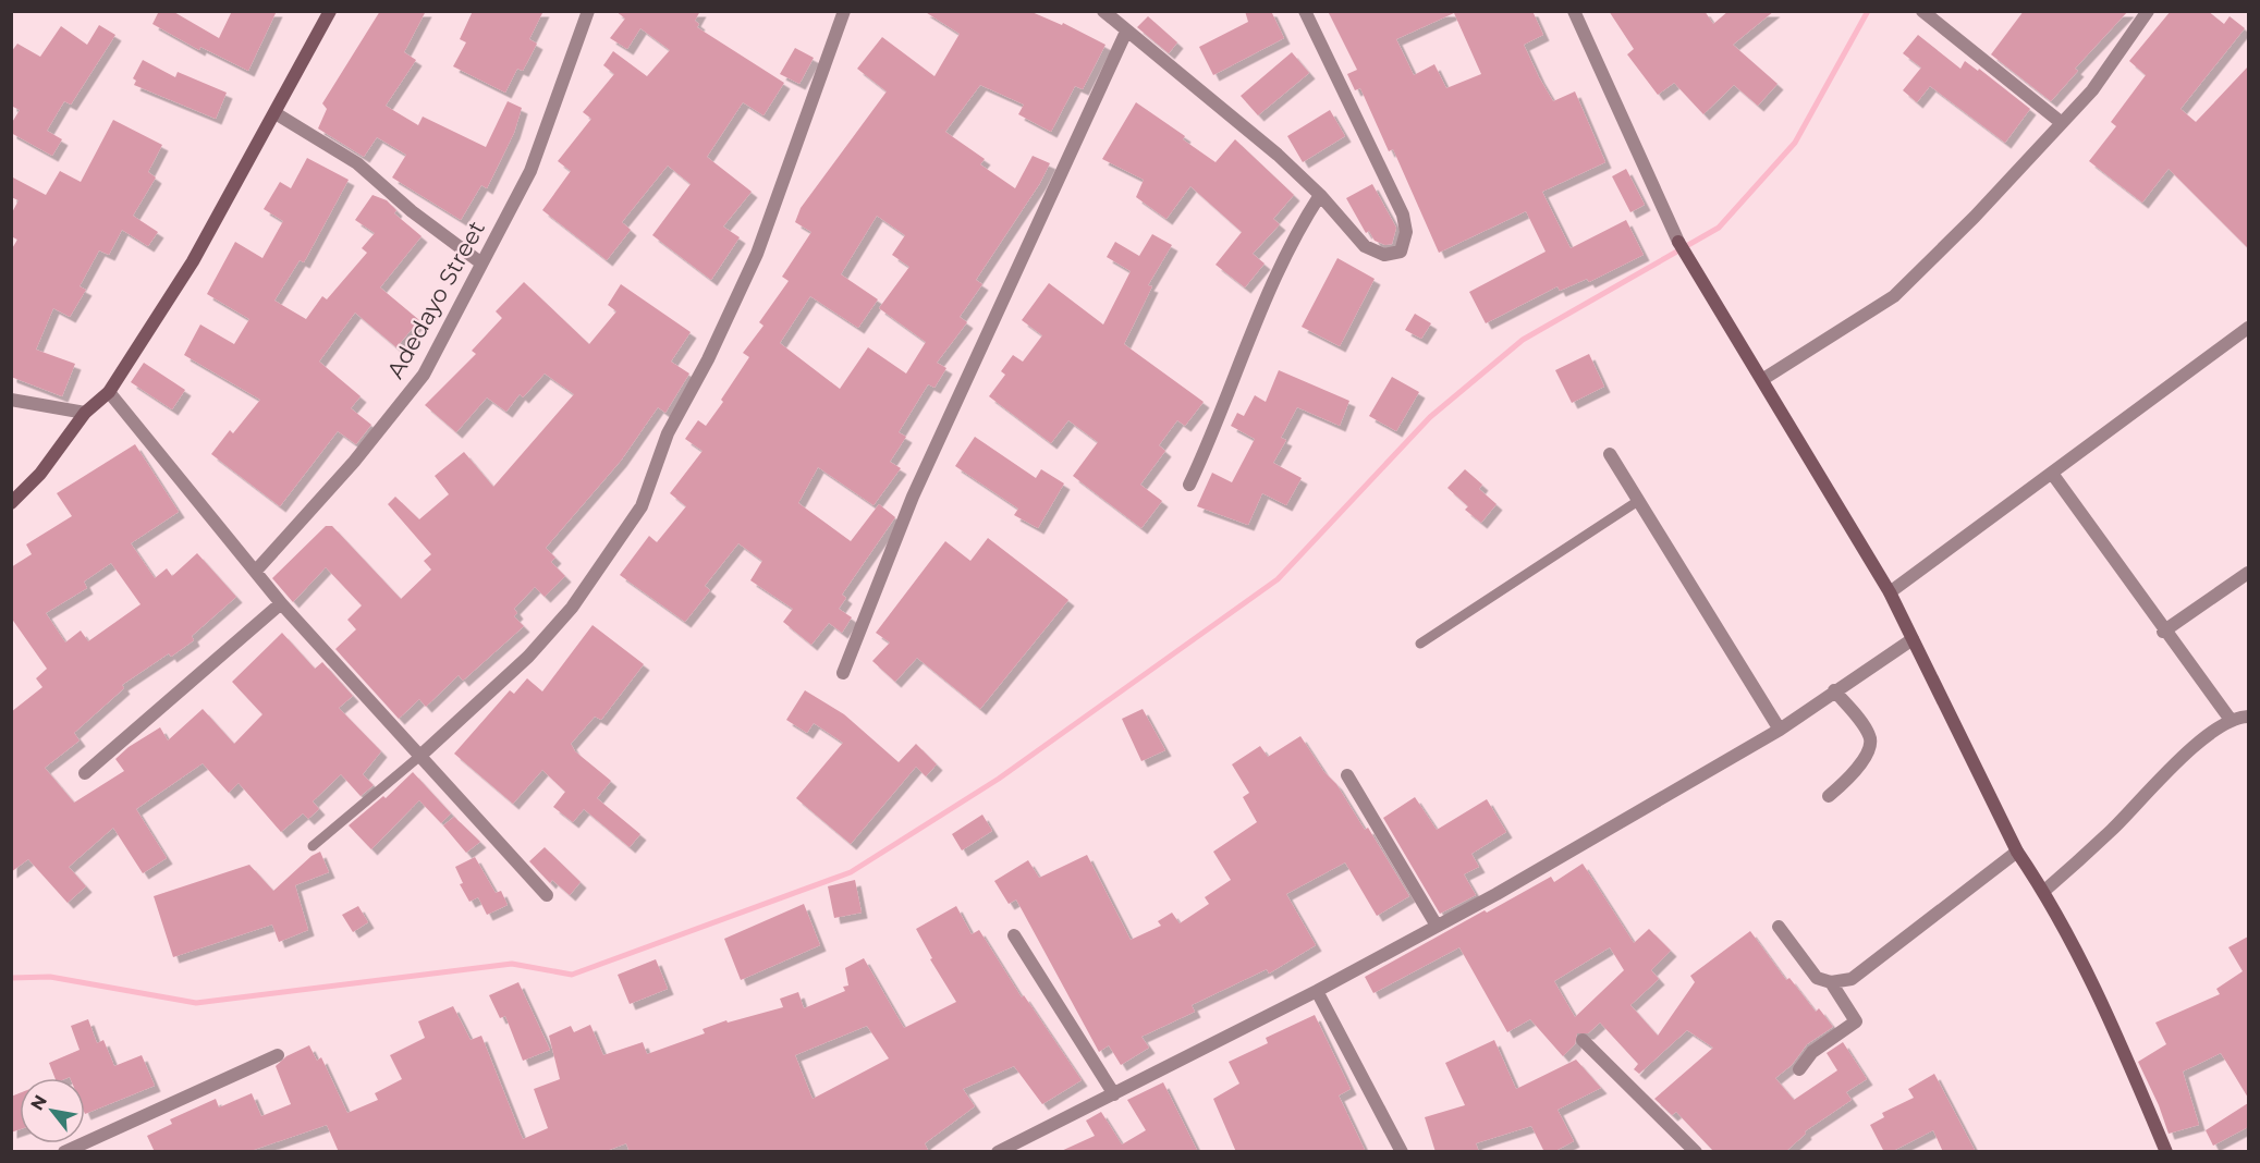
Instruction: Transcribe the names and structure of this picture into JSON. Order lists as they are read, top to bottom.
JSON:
{
  "streets": {
    "street": ["Adedayo Street"]
  },
  "north": "top left"
}
